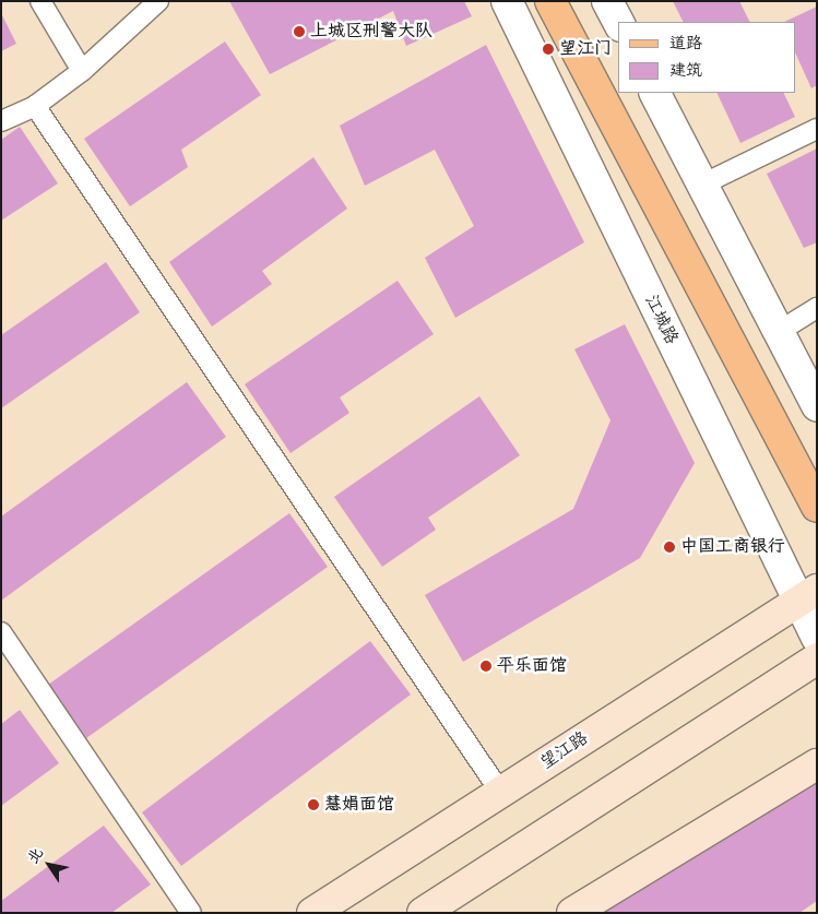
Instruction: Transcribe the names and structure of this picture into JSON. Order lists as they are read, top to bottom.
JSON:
{
  "streets": {
    "street": ["江城路", "望江路"]
  },
  "crossings": [
    ["江城路", "望江路"]
  ],
  "places": [
    "上城区刑警大队",
    "望江门",
    "中国工商银行",
    "平乐面馆",
    "慧娟面馆"
  ],
  "legend": ["道路", "建筑"],
  "north": "top left"
}
